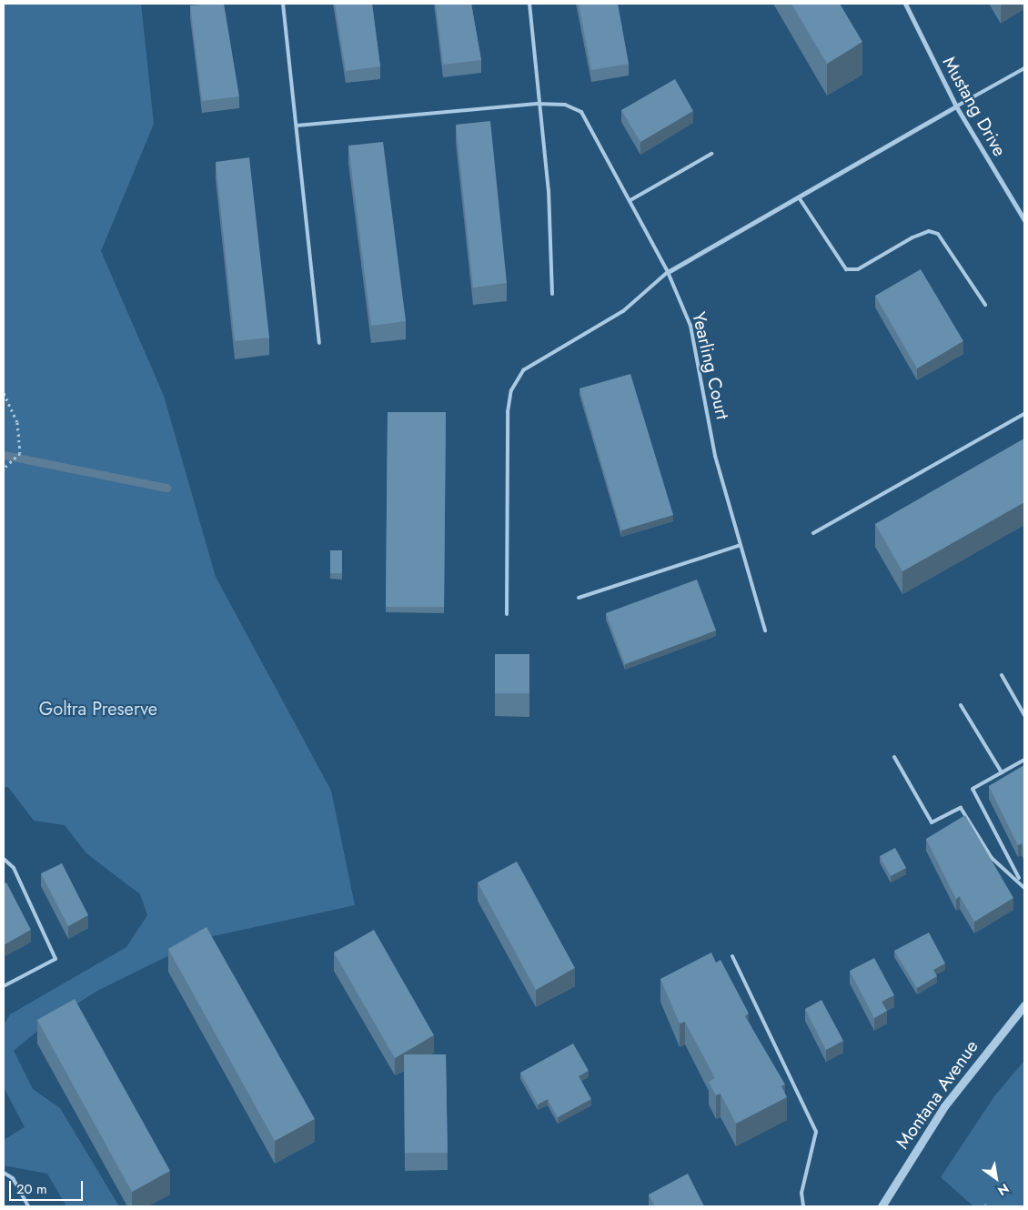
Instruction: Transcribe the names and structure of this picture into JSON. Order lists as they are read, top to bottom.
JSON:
{
  "streets": {
    "street": ["Mustang Drive", "Montana Avenue"],
    "lane": ["Yearling Court"]
  },
  "parks": ["Goltra Preserve"],
  "scale_bar": "20 m",
  "north": "bottom right"
}
